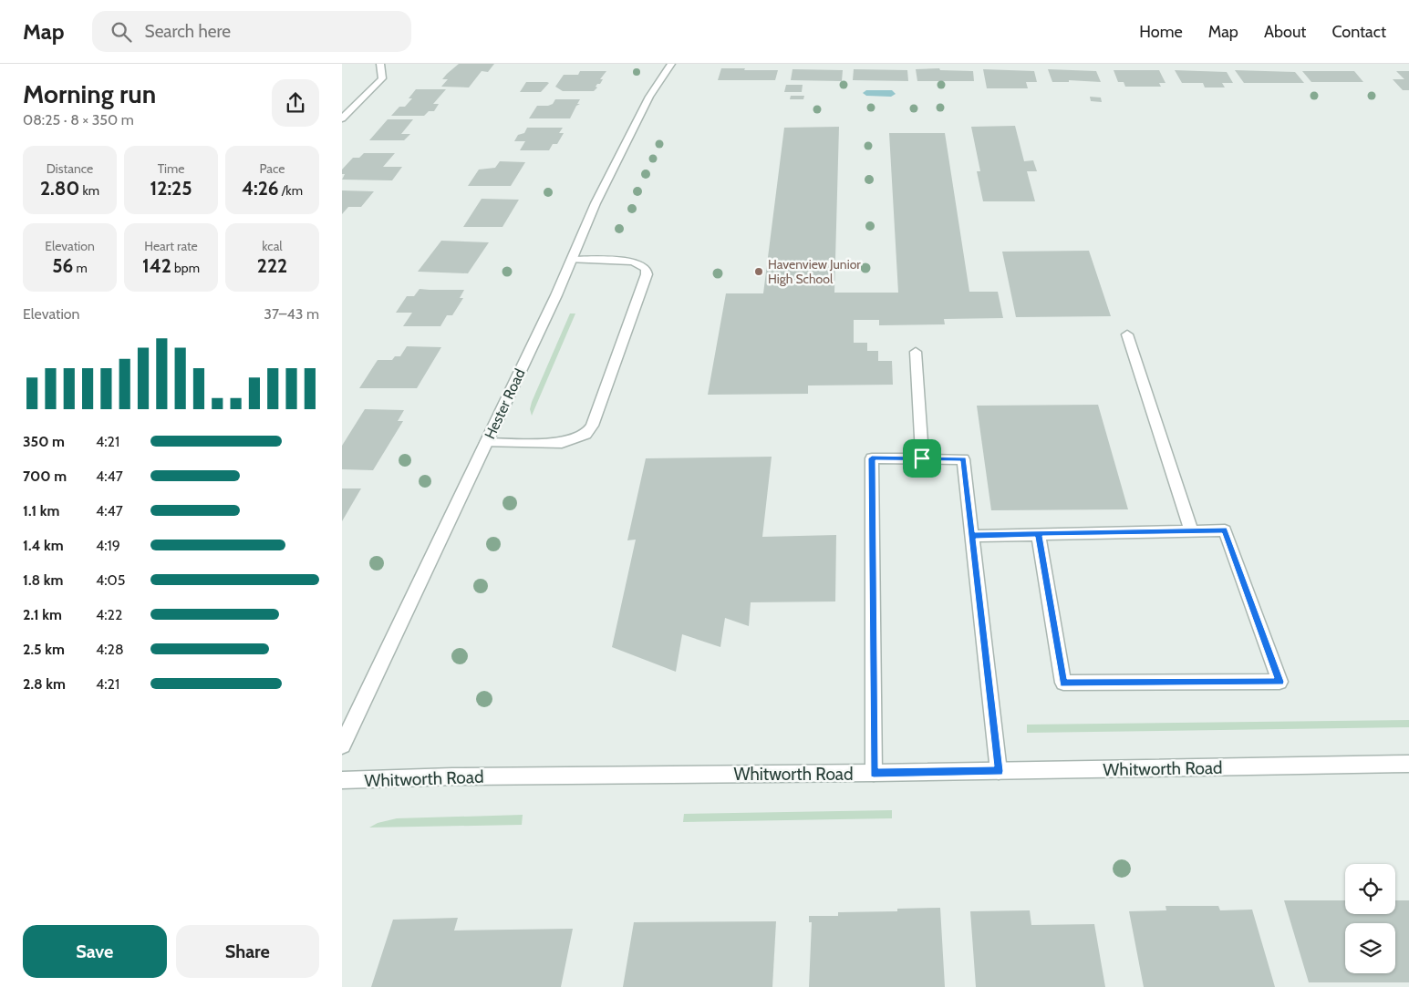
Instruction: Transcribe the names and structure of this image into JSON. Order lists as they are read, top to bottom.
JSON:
{
  "streets": {
    "street": ["Hester Road", "Whitworth Road"]
  },
  "places": ["Havenview Junior High School"],
  "page": {
    "header": "Map",
    "search": "Search here",
    "nav": [
      "Home",
      "Map",
      "About",
      "Contact"
    ],
    "heading": ["Morning run", "08:25 · 8 × 350 m"],
    "stats": [
      ["Distance", "2.80 km"],
      ["Time", "12:25"],
      ["Pace", "4:26 /km"],
      ["Elevation", "56 m"],
      ["Heart rate", "142 bpm"],
      ["kcal", "222"]
    ],
    "chart": ["Elevation", "37–43 m"],
    "list": [
      {
        "name": "350 m",
        "note": "4:21"
      },
      {
        "name": "700 m",
        "note": "4:47"
      },
      {
        "name": "1.1 km",
        "note": "4:47"
      },
      {
        "name": "1.4 km",
        "note": "4:19"
      },
      {
        "name": "1.8 km",
        "note": "4:05"
      },
      {
        "name": "2.1 km",
        "note": "4:22"
      },
      {
        "name": "2.5 km",
        "note": "4:28"
      },
      {
        "name": "2.8 km",
        "note": "4:21"
      }
    ],
    "buttons": ["Save", "Share"]
  }
}
